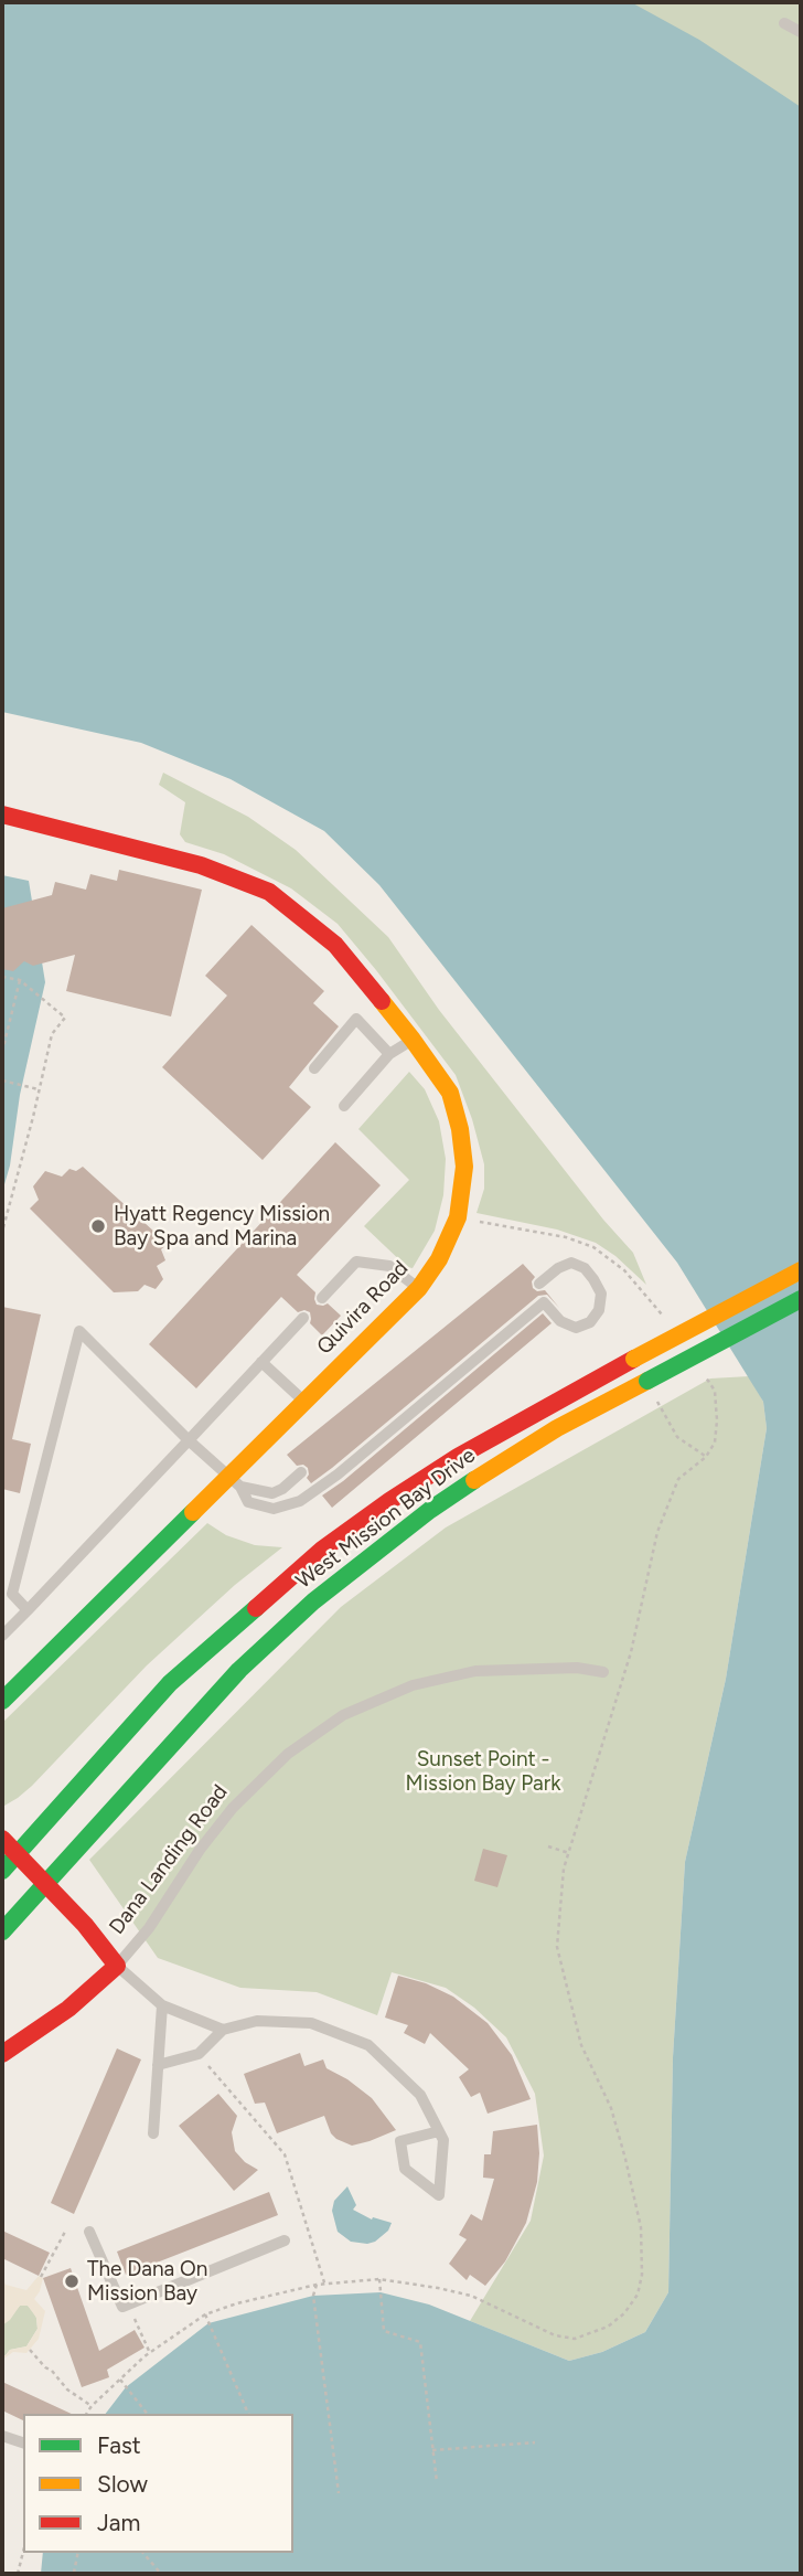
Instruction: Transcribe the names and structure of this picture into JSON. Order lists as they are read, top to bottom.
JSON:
{
  "streets": {
    "main road": ["Quivira Road", "West Mission Bay Drive", "Dana Landing Road"]
  },
  "parks": ["Sunset Point - Mission Bay Park"],
  "places": ["Hyatt Regency Mission Bay Spa and Marina", "The Dana On Mission Bay"],
  "legend": ["Fast", "Slow", "Jam"]
}
